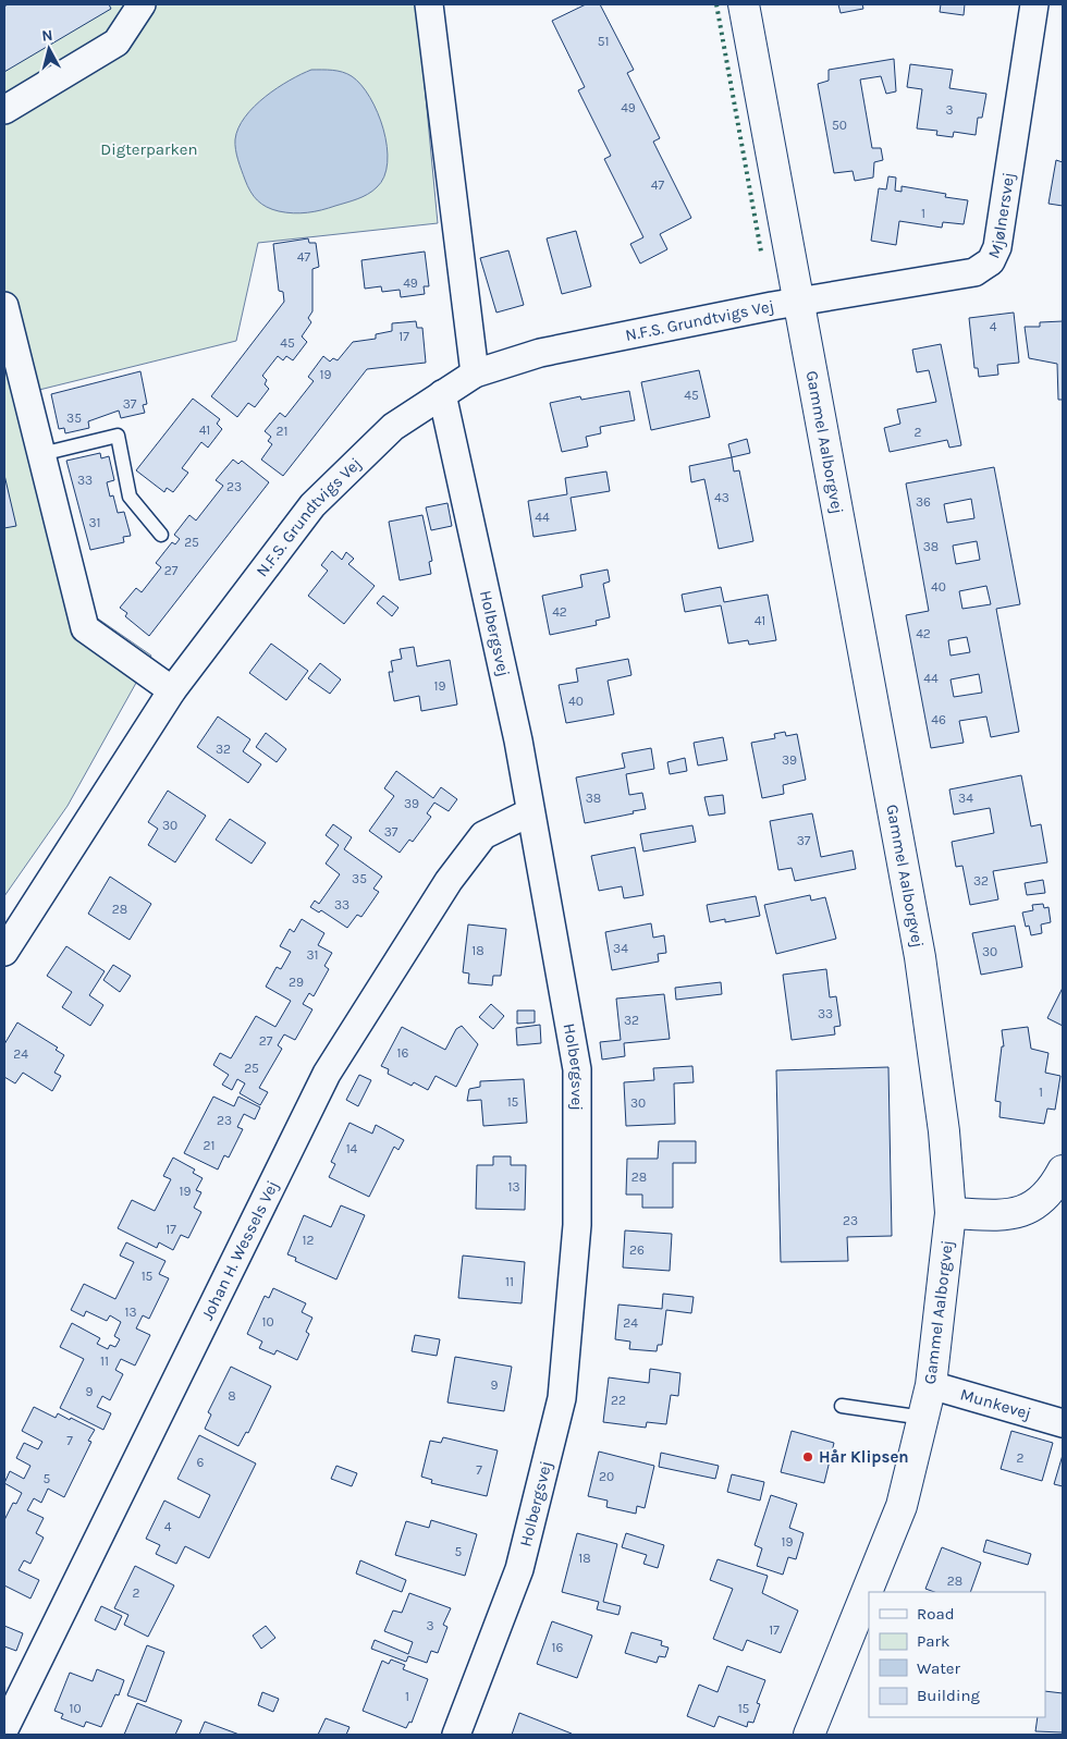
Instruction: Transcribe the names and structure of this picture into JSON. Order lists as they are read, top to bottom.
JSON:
{
  "streets": {
    "street": [
      "Mjølnersvej",
      "N.F.S. Grundtvigs Vej",
      "Gammel Aalborgvej",
      "Holbergsvej",
      "Johan H. Wessels Vej",
      "Munkevej"
    ]
  },
  "crossings": [
    ["Mjølnersvej", "N.F.S. Grundtvigs Vej"],
    ["Mjølnersvej", "Gammel Aalborgvej"],
    ["N.F.S. Grundtvigs Vej", "Gammel Aalborgvej"],
    ["N.F.S. Grundtvigs Vej", "Holbergsvej"],
    ["Gammel Aalborgvej", "Munkevej"],
    ["Holbergsvej", "Johan H. Wessels Vej"]
  ],
  "parks": ["Digterparken"],
  "places": ["Hår Klipsen"],
  "house_numbers": [
    "51",
    "49",
    "3",
    "50",
    "47",
    "1",
    "47",
    "49",
    "4",
    "17",
    "45",
    "19",
    "45",
    "37",
    "35",
    "41",
    "21",
    "2",
    "33",
    "23",
    "43",
    "36",
    "44",
    "31",
    "25",
    "38",
    "27",
    "40",
    "42",
    "41",
    "42",
    "44",
    "19",
    "40",
    "46",
    "32",
    "39",
    "38",
    "34",
    "39",
    "30",
    "37",
    "37",
    "35",
    "32",
    "33",
    "28",
    "34",
    "18",
    "30",
    "31",
    "29",
    "33",
    "32",
    "27",
    "16",
    "24",
    "25",
    "1",
    "15",
    "30",
    "23",
    "21",
    "14",
    "28",
    "13",
    "19",
    "23",
    "17",
    "12",
    "26",
    "15",
    "11",
    "13",
    "10",
    "24",
    "11",
    "9",
    "9",
    "8",
    "22",
    "7",
    "2",
    "6",
    "7",
    "20",
    "5",
    "4",
    "19",
    "5",
    "18",
    "28",
    "2",
    "3",
    "17",
    "16",
    "1",
    "10",
    "15"
  ],
  "legend": [
    "Road",
    "Park",
    "Water",
    "Building"
  ],
  "north": "top"
}
